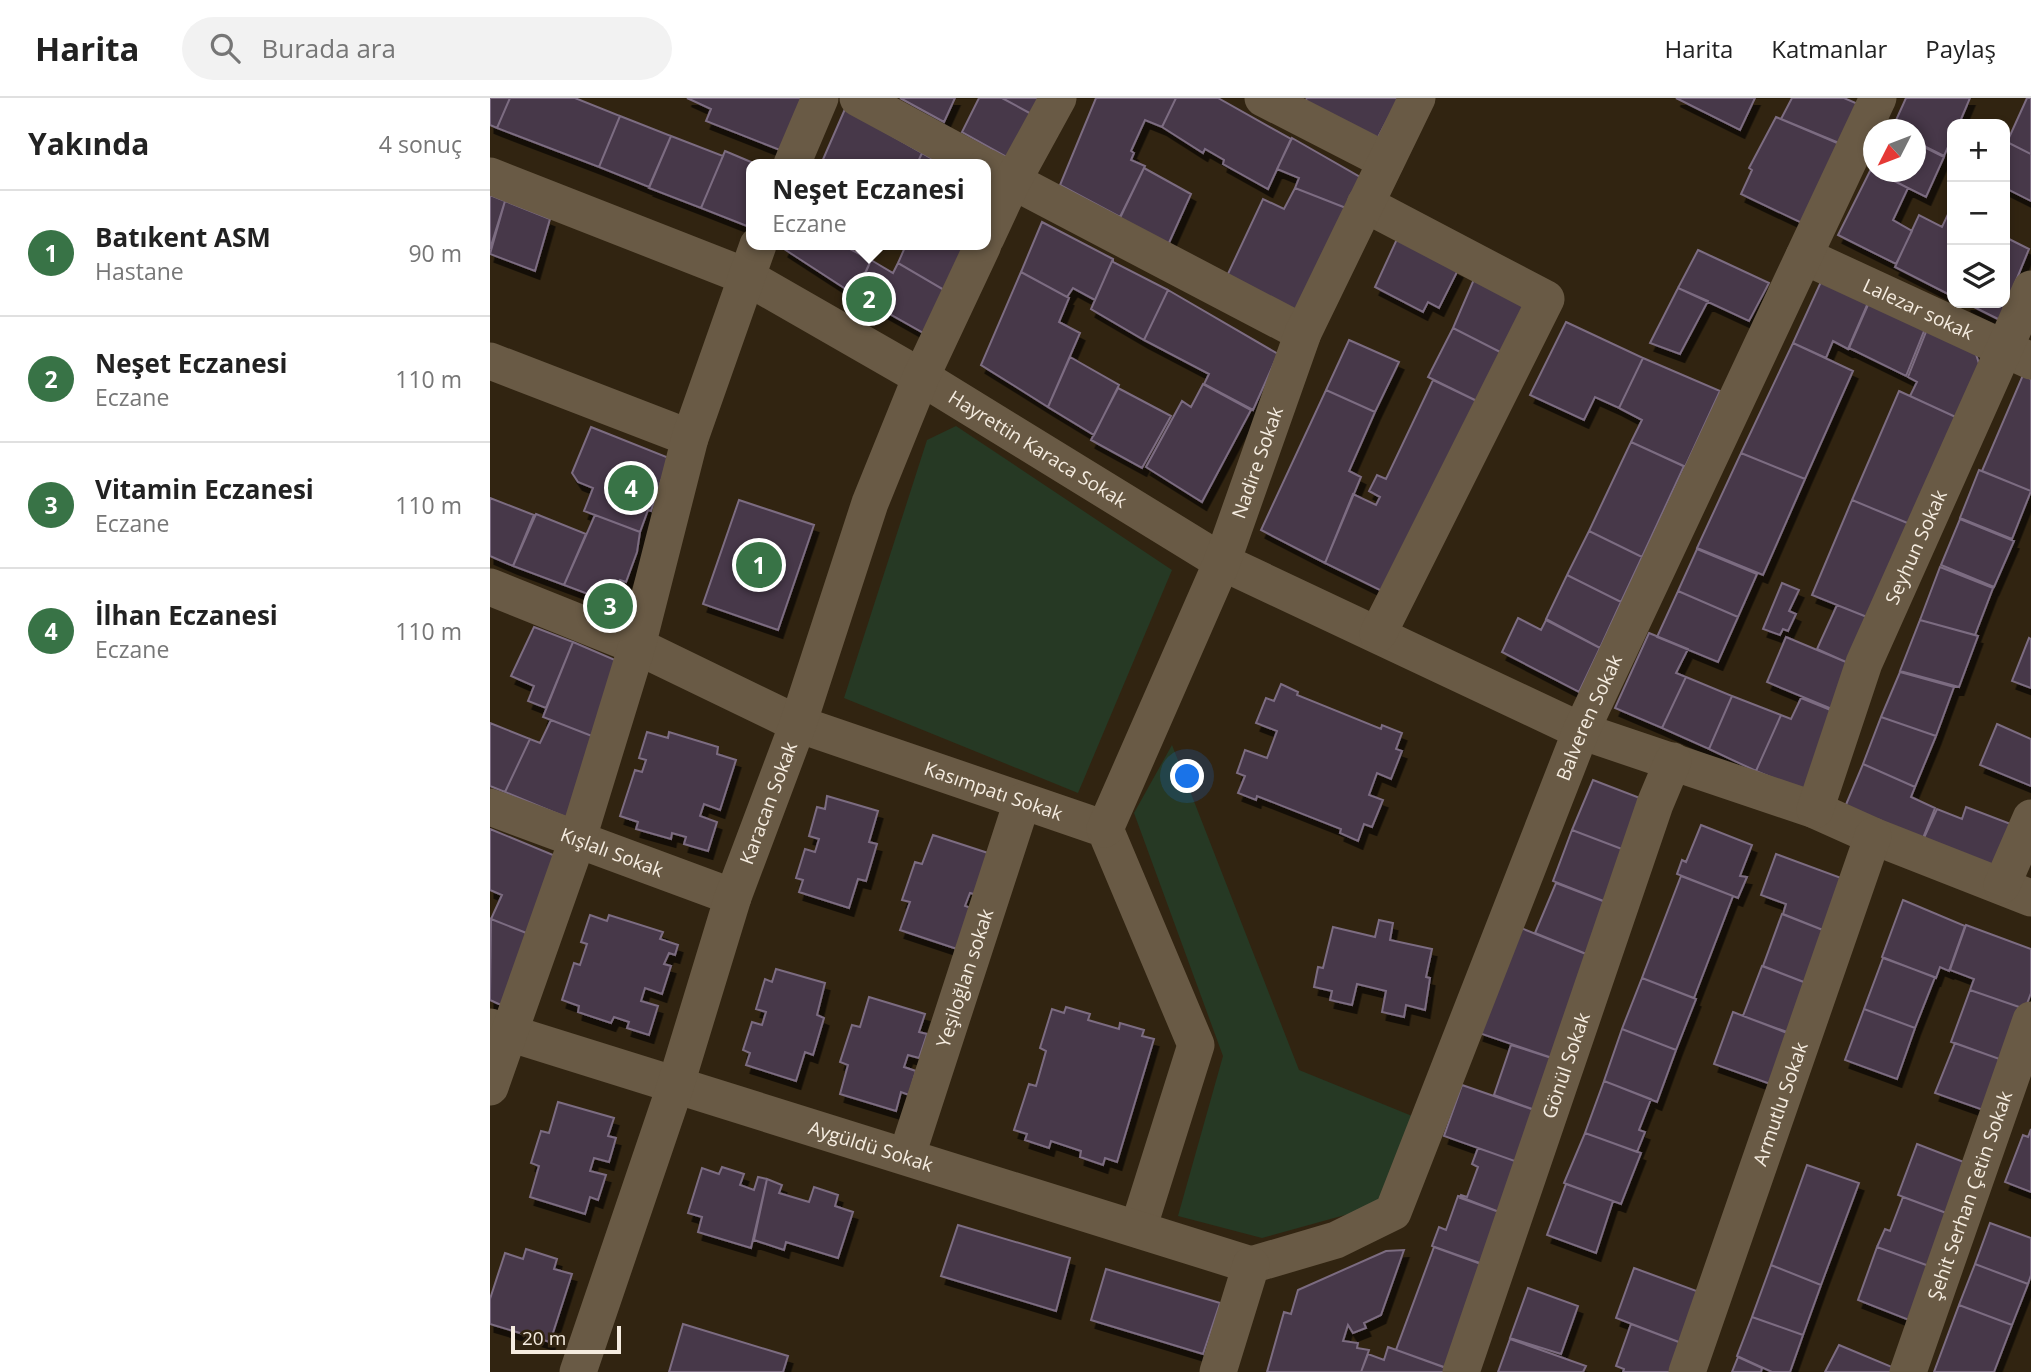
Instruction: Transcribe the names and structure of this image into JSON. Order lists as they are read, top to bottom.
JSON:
{
  "streets": {
    "street": [
      "Lalezar sokak",
      "Hayrettin Karaca Sokak",
      "Nadire Sokak",
      "Seyhun Sokak",
      "Balveren Sokak",
      "Kasımpatı Sokak",
      "Karacan Sokak",
      "Kışlalı Sokak",
      "Yeşiloğlan sokak",
      "Gönül Sokak",
      "Armutlu Sokak",
      "Aygüldü Sokak",
      "Şehit Serhan Çetin Sokak"
    ]
  },
  "crossings": [
    ["Lalezar sokak", "Seyhun Sokak"],
    ["Lalezar sokak", "Balveren Sokak"],
    ["Hayrettin Karaca Sokak", "Nadire Sokak"],
    ["Hayrettin Karaca Sokak", "Seyhun Sokak"],
    ["Hayrettin Karaca Sokak", "Balveren Sokak"],
    ["Hayrettin Karaca Sokak", "Karacan Sokak"],
    ["Hayrettin Karaca Sokak", "Gönül Sokak"],
    ["Nadire Sokak", "Kasımpatı Sokak"],
    ["Balveren Sokak", "Aygüldü Sokak"],
    ["Kasımpatı Sokak", "Karacan Sokak"],
    ["Kasımpatı Sokak", "Yeşiloğlan sokak"],
    ["Karacan Sokak", "Kışlalı Sokak"],
    ["Karacan Sokak", "Aygüldü Sokak"],
    ["Yeşiloğlan sokak", "Aygüldü Sokak"]
  ],
  "scale_bar": "20 m",
  "north": "bottom left",
  "page": {
    "header": "Harita",
    "search": "Burada ara",
    "nav": ["Harita", "Katmanlar", "Paylaş"],
    "heading": ["Yakında", "4 sonuç"],
    "map_buttons": ["+", "−"],
    "popup": ["Neşet Eczanesi", "Eczane"],
    "list": [
      {
        "mark": "1",
        "name": "Batıkent ASM",
        "note": "Hastane",
        "value": "90 m"
      },
      {
        "mark": "2",
        "name": "Neşet Eczanesi",
        "note": "Eczane",
        "value": "110 m"
      },
      {
        "mark": "3",
        "name": "Vitamin Eczanesi",
        "note": "Eczane",
        "value": "110 m"
      },
      {
        "mark": "4",
        "name": "İlhan Eczanesi",
        "note": "Eczane",
        "value": "110 m"
      }
    ],
    "pins": [
      "2",
      "4",
      "1",
      "3"
    ],
    "scale": "20 m"
  }
}
